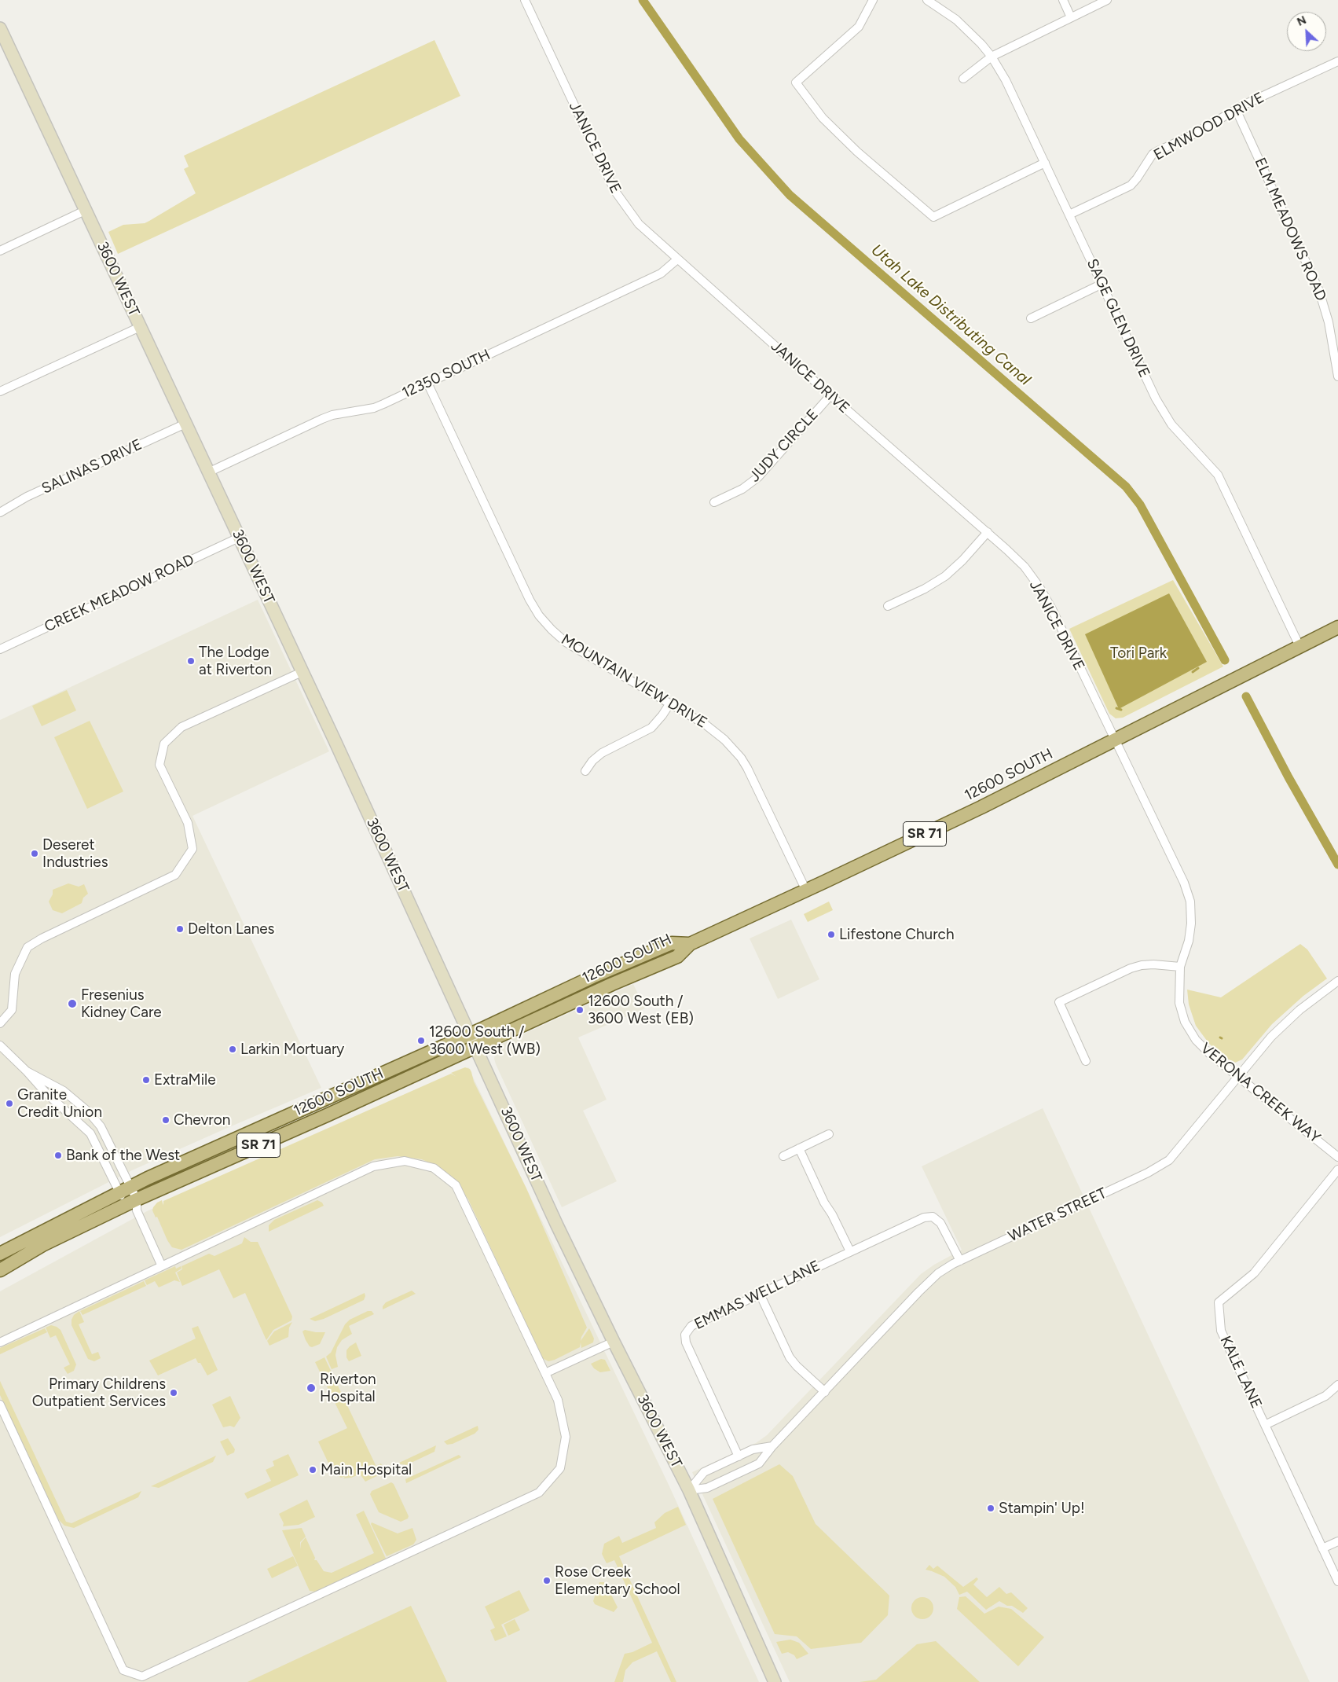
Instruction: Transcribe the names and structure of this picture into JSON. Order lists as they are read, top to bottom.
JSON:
{
  "streets": {
    "main road": ["3600 WEST", "12600 SOUTH", "SR 71"],
    "street": [
      "ELMWOOD DRIVE",
      "JANICE DRIVE",
      "ELM MEADOWS ROAD",
      "SAGE GLEN DRIVE",
      "12350 SOUTH",
      "JUDY CIRCLE",
      "SALINAS DRIVE",
      "CREEK MEADOW ROAD",
      "MOUNTAIN VIEW DRIVE",
      "VERONA CREEK WAY",
      "WATER STREET",
      "EMMAS WELL LANE",
      "KALE LANE"
    ]
  },
  "crossings": [
    ["ELMWOOD DRIVE", "ELM MEADOWS ROAD"],
    ["ELMWOOD DRIVE", "SAGE GLEN DRIVE"],
    ["JANICE DRIVE", "12350 SOUTH"],
    ["JANICE DRIVE", "JUDY CIRCLE"],
    ["JANICE DRIVE", "12600 SOUTH"],
    ["JANICE DRIVE", "VERONA CREEK WAY"],
    ["3600 WEST", "12350 SOUTH"],
    ["3600 WEST", "SALINAS DRIVE"],
    ["3600 WEST", "CREEK MEADOW ROAD"],
    ["3600 WEST", "12600 SOUTH"],
    ["3600 WEST", "WATER STREET"],
    ["SAGE GLEN DRIVE", "12600 SOUTH"],
    ["12350 SOUTH", "MOUNTAIN VIEW DRIVE"],
    ["MOUNTAIN VIEW DRIVE", "12600 SOUTH"],
    ["12600 SOUTH", "VERONA CREEK WAY"],
    ["VERONA CREEK WAY", "WATER STREET"],
    ["WATER STREET", "EMMAS WELL LANE"]
  ],
  "water": ["Utah Lake Distributing Canal"],
  "parks": ["Tori Park"],
  "places": [
    "The Lodge at Riverton",
    "Deseret Industries",
    "Delton Lanes",
    "Lifestone Church",
    "Fresenius Kidney Care",
    "12600 South / 3600 West (EB)",
    "12600 South / 3600 West (WB)",
    "Larkin Mortuary",
    "ExtraMile",
    "Granite Credit Union",
    "Chevron",
    "Bank of the West",
    "Riverton Hospital",
    "Primary Childrens Outpatient Services",
    "Main Hospital",
    "Stampin' Up!",
    "Rose Creek Elementary School"
  ],
  "north": "top left"
}
